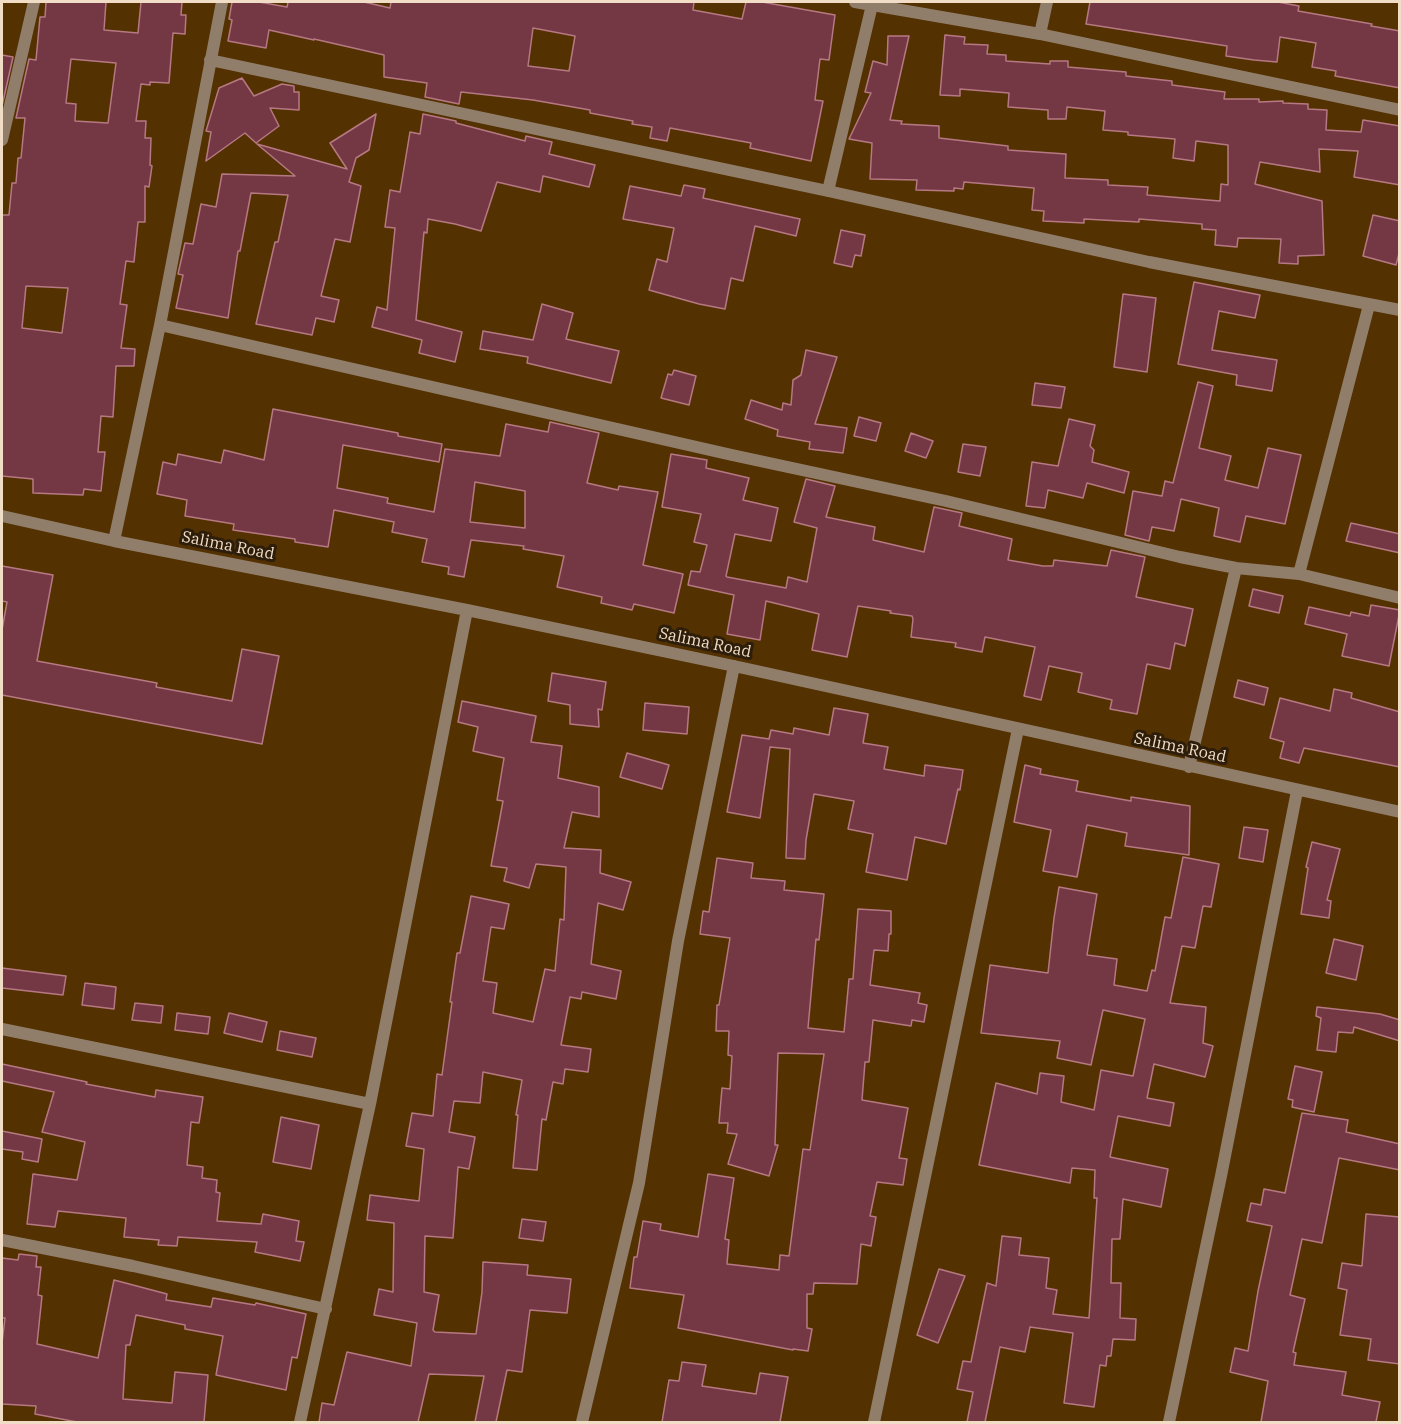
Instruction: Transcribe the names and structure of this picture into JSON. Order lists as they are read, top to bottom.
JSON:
{
  "streets": {
    "street": ["Salima Road"]
  }
}
